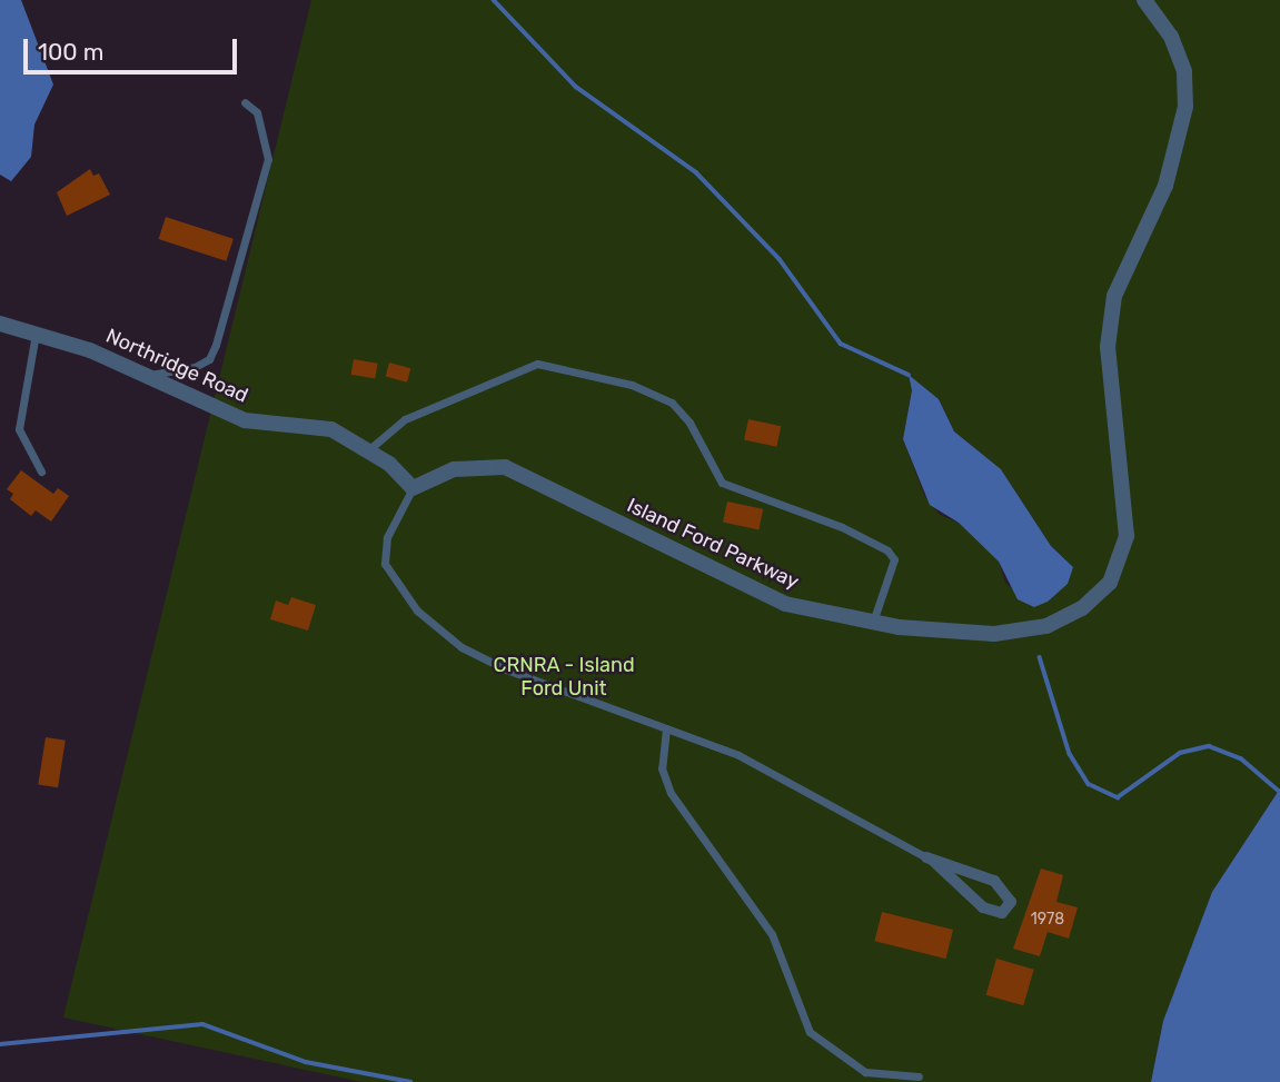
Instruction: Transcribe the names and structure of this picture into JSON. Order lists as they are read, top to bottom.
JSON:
{
  "streets": {
    "street": ["Northridge Road", "Island Ford Parkway"]
  },
  "crossings": [
    ["Northridge Road", "Island Ford Parkway"]
  ],
  "parks": ["CRNRA - Island Ford Unit"],
  "house_numbers": ["1978"],
  "scale_bar": "100 m"
}
